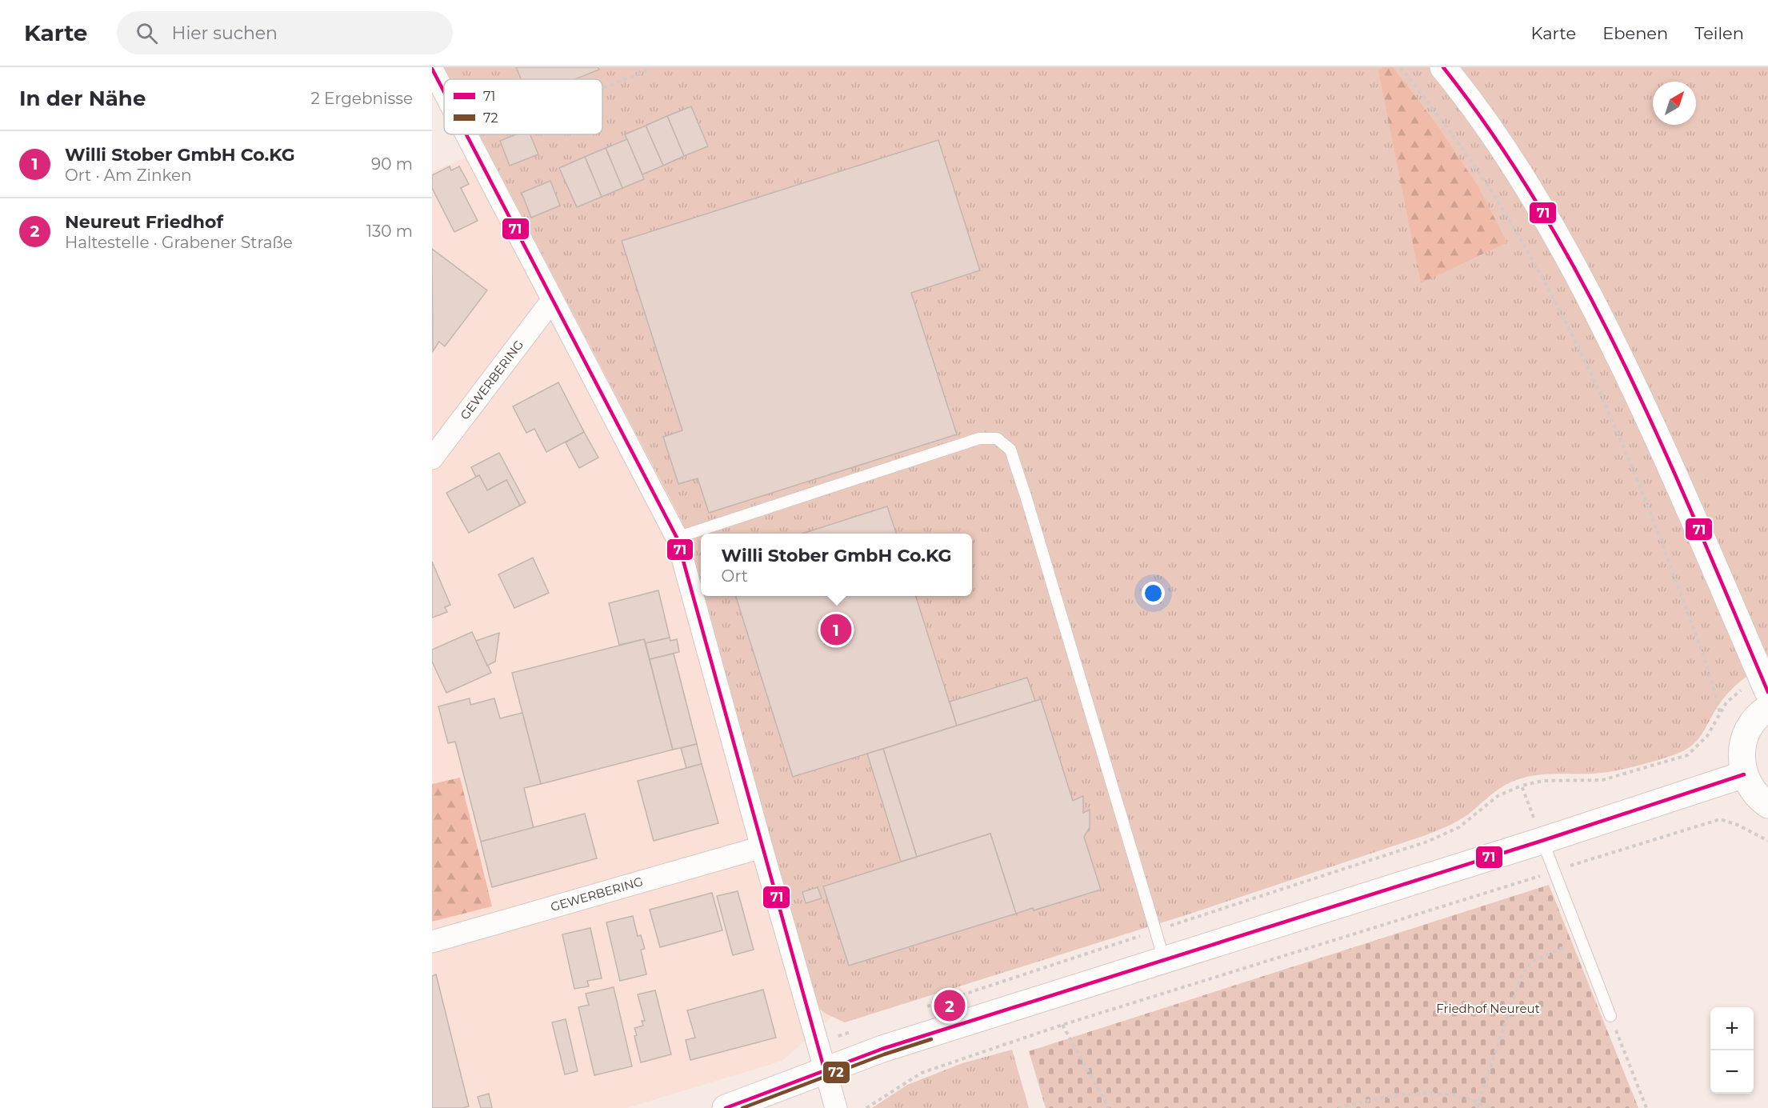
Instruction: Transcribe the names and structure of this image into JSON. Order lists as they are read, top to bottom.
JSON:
{
  "streets": {
    "street": ["GEWERBERING"]
  },
  "parks": ["Friedhof Neureut"],
  "lines": ["transit line 71", "transit line 72"],
  "legend": ["71", "72"],
  "north": "top right",
  "page": {
    "header": "Karte",
    "search": "Hier suchen",
    "nav": ["Karte", "Ebenen", "Teilen"],
    "heading": ["In der Nähe", "2 Ergebnisse"],
    "list": [
      {
        "mark": "1",
        "name": "Willi Stober GmbH Co.KG",
        "note": "Ort · Am Zinken",
        "value": "90 m"
      },
      {
        "mark": "2",
        "name": "Neureut Friedhof",
        "note": "Haltestelle · Grabener Straße",
        "value": "130 m"
      }
    ],
    "popup": ["Willi Stober GmbH Co.KG", "Ort"],
    "pins": ["1", "2"],
    "map_buttons": ["+", "−"]
  }
}
